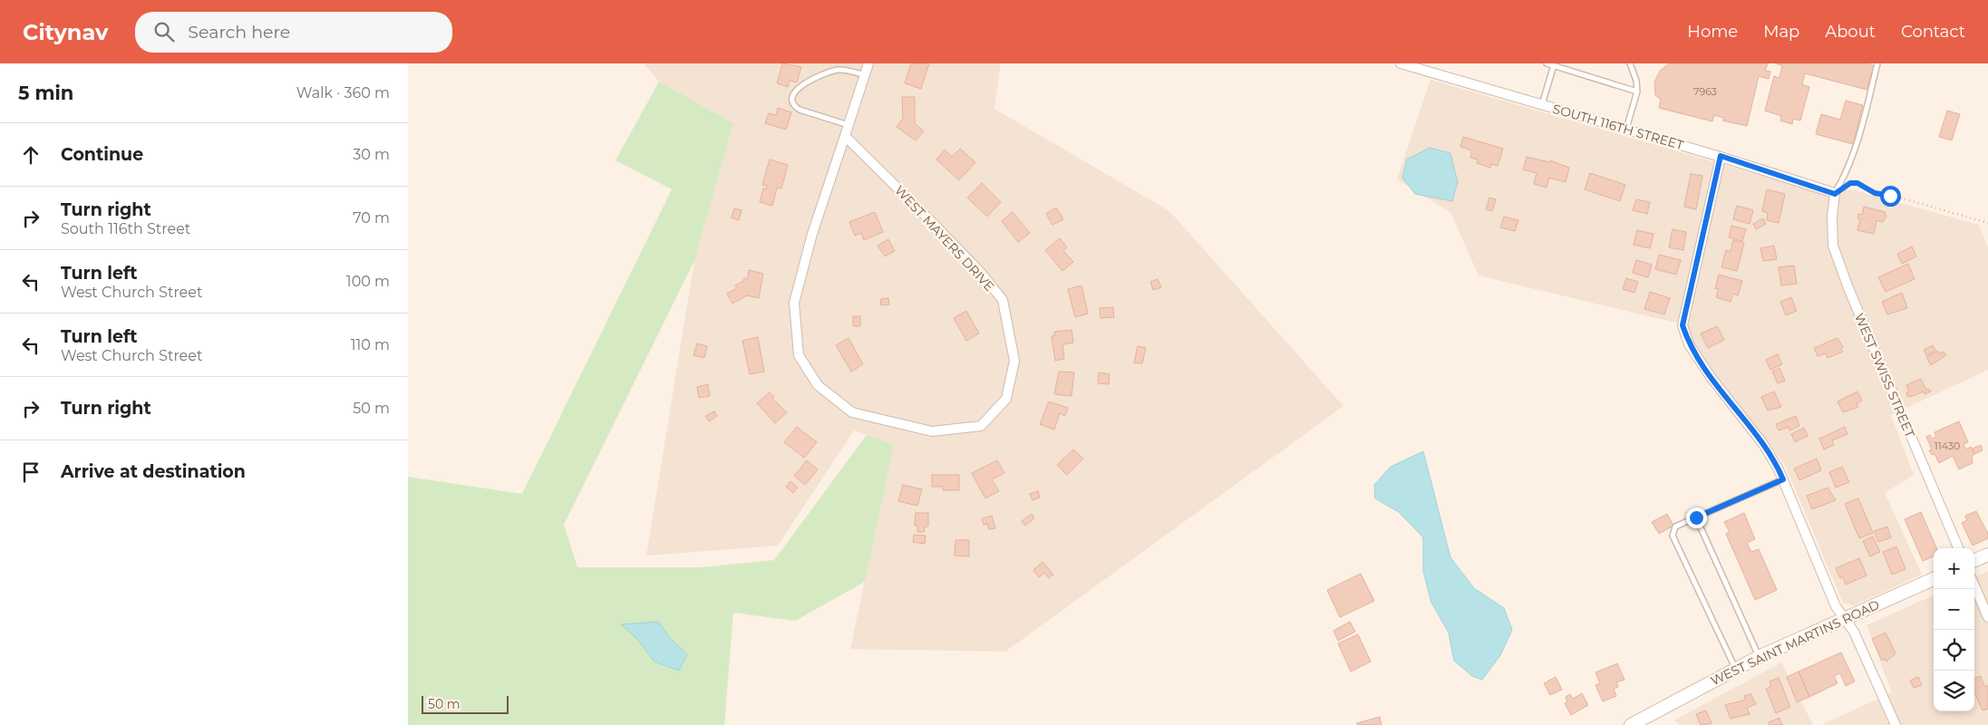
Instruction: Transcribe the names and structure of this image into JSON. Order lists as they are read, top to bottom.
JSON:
{
  "streets": {
    "street": [
      "SOUTH 116TH STREET",
      "WEST MAYERS DRIVE",
      "WEST SWISS STREET",
      "WEST SAINT MARTINS ROAD"
    ]
  },
  "crossings": [
    ["SOUTH 116TH STREET", "WEST SWISS STREET"]
  ],
  "house_numbers": ["7963", "11430"],
  "scale_bar": "50 m",
  "page": {
    "header": "Citynav",
    "search": "Search here",
    "nav": [
      "Home",
      "Map",
      "About",
      "Contact"
    ],
    "heading": ["5 min", "Walk · 360 m"],
    "list": [
      ["Continue", "30 m"],
      ["Turn right", "South 116th Street", "70 m"],
      ["Turn left", "West Church Street", "100 m"],
      ["Turn left", "West Church Street", "110 m"],
      ["Turn right", "50 m"],
      "Arrive at destination"
    ],
    "map_buttons": ["+", "−"],
    "scale": "50 m"
  }
}
